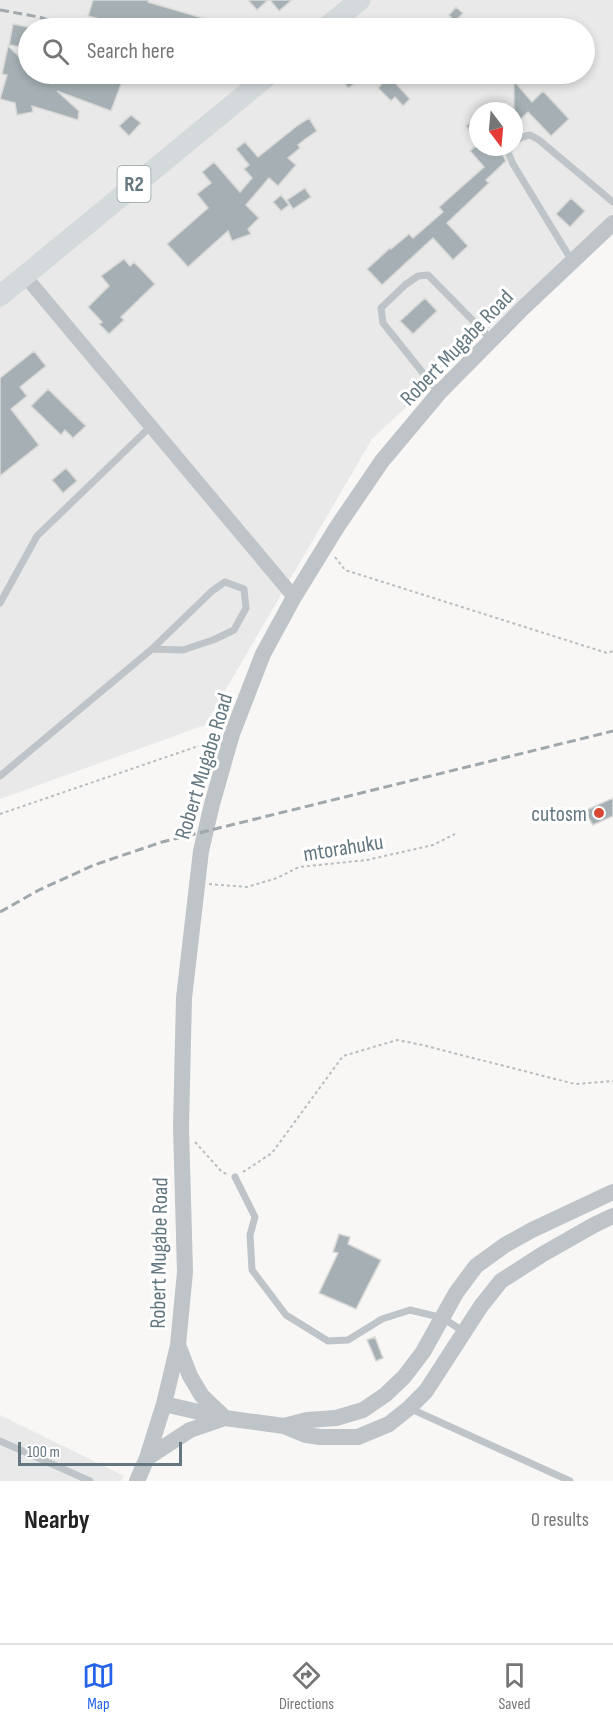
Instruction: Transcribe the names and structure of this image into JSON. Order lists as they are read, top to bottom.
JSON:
{
  "streets": {
    "highway": ["R2"],
    "street": ["Robert Mugabe Road"],
    "path": ["mtorahuku"]
  },
  "places": ["cutosm"],
  "scale_bar": "100 m",
  "north": "bottom",
  "page": {
    "search": "Search here",
    "scale": "100 m",
    "heading": ["Nearby", "0 results"],
    "nav": ["Map", "Directions", "Saved"]
  }
}
